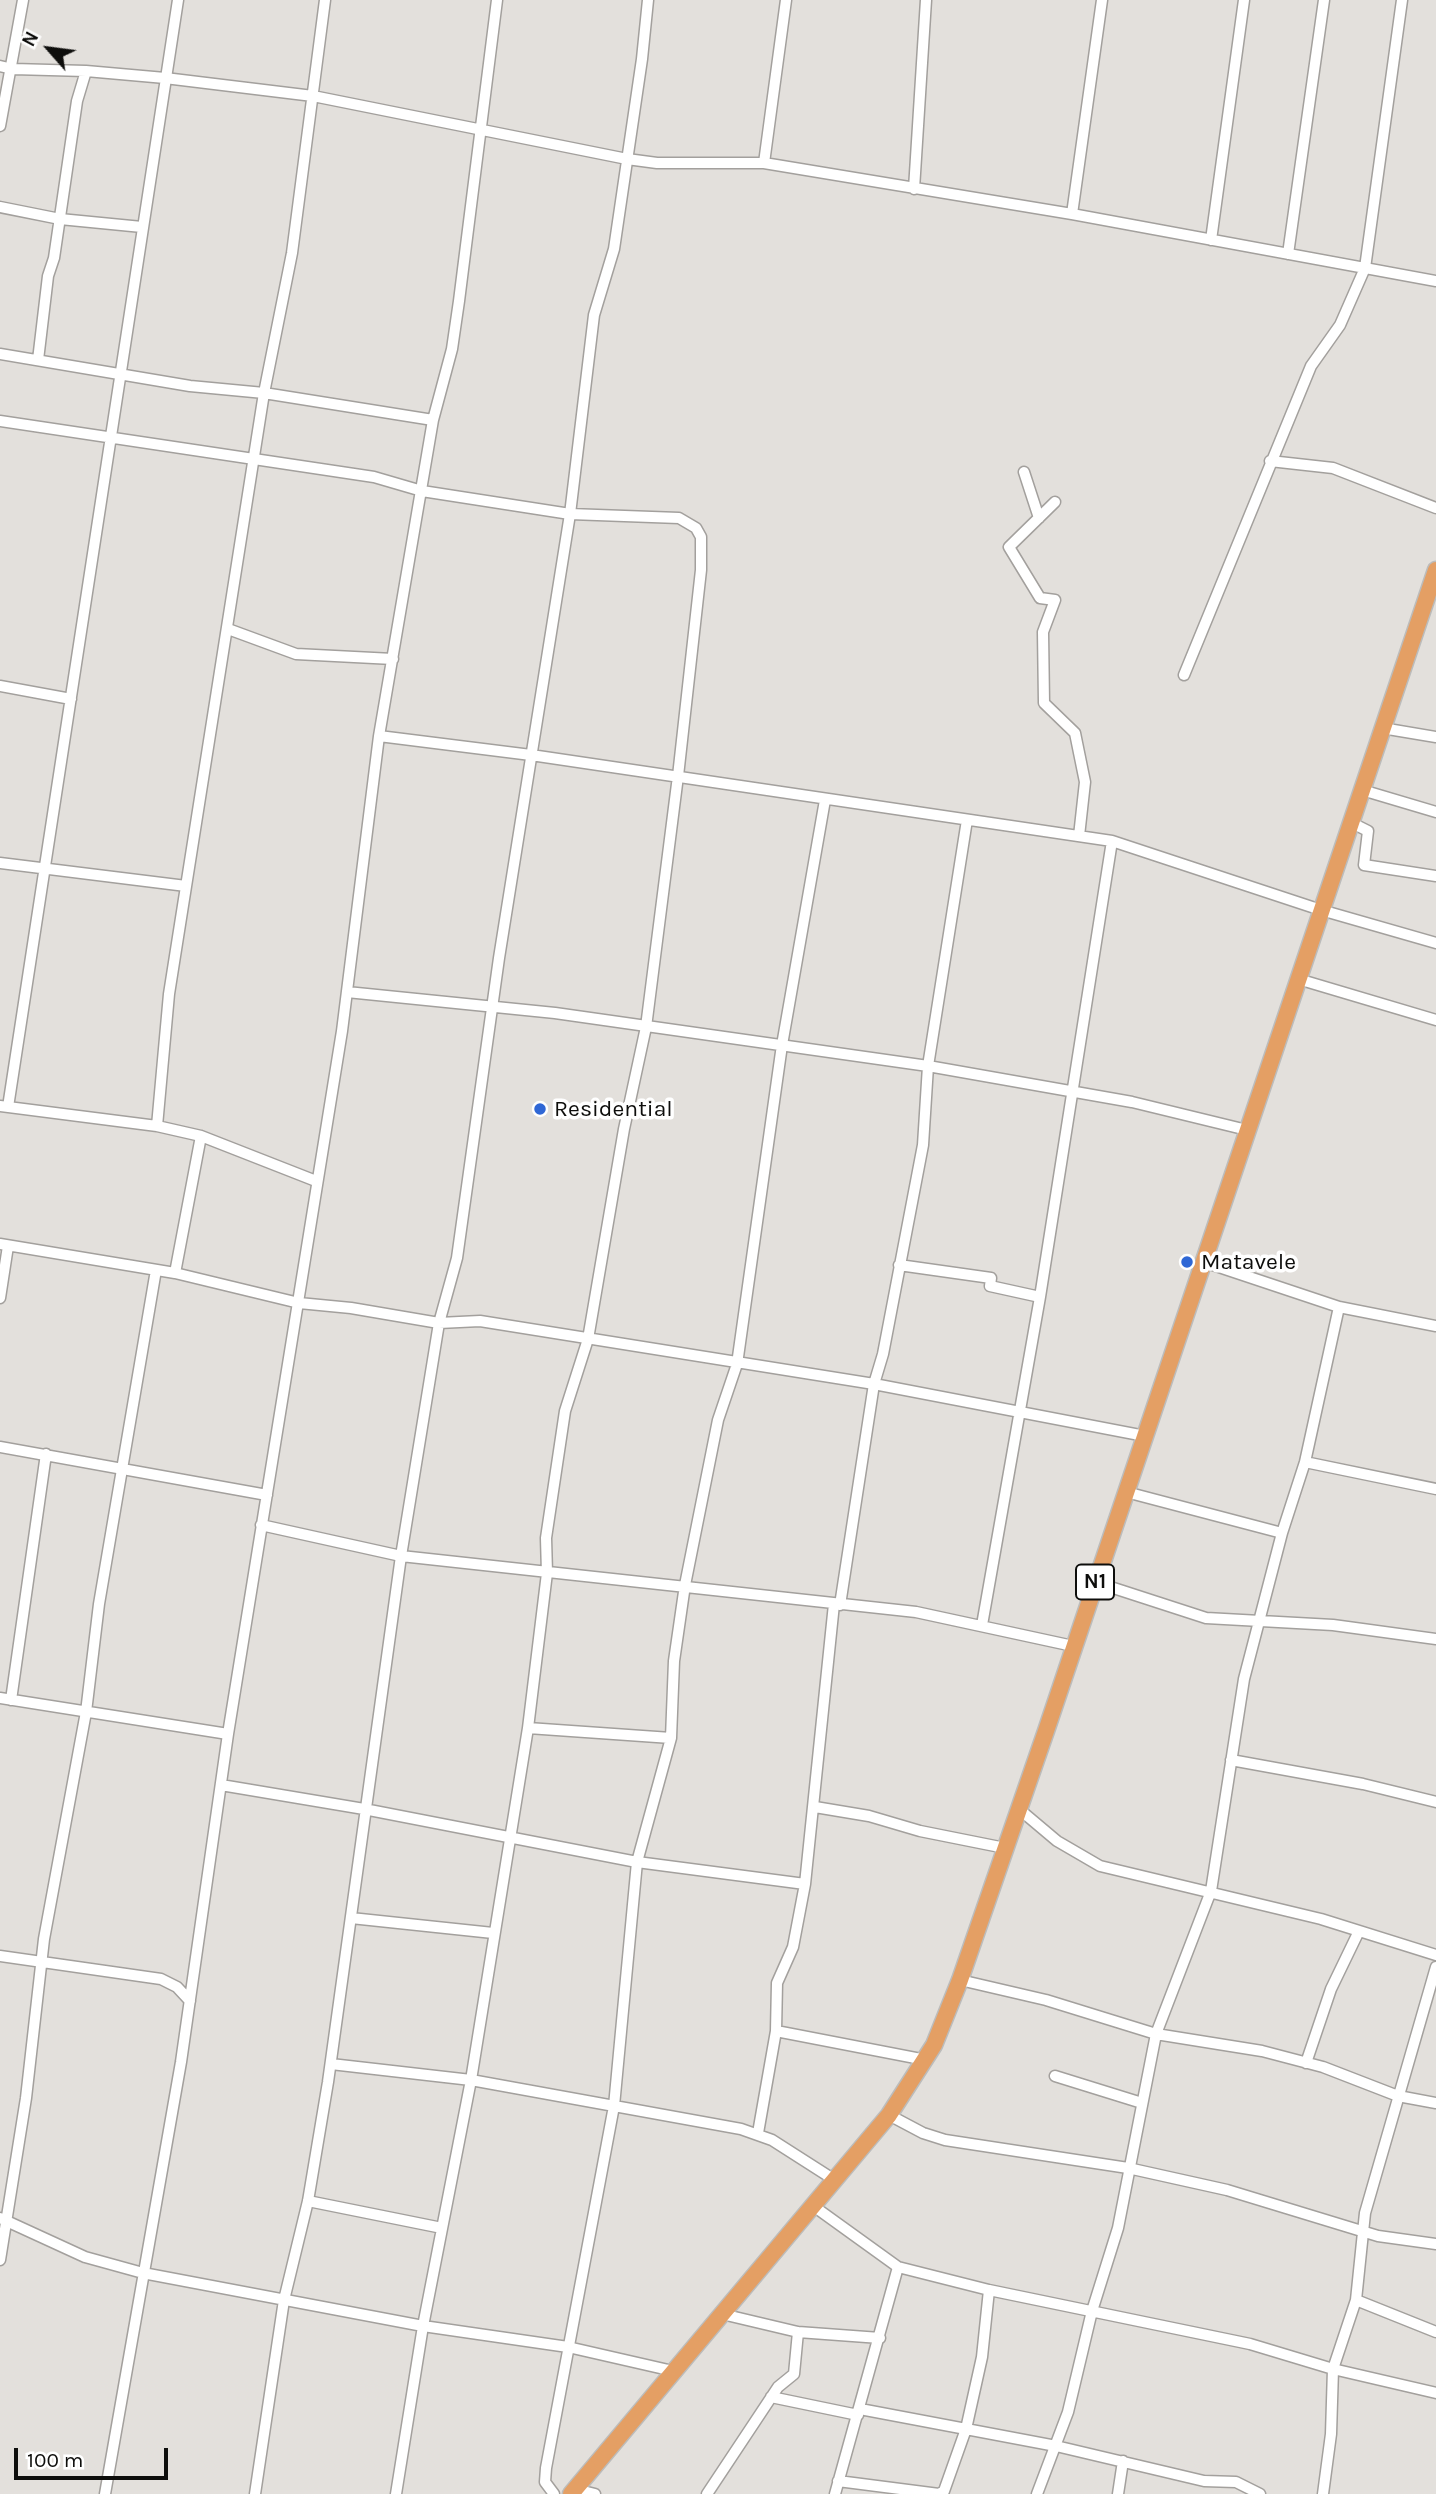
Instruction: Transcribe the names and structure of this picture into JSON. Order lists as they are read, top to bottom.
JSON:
{
  "streets": {
    "highway": ["N1"]
  },
  "places": ["Residential", "Matavele"],
  "scale_bar": "100 m",
  "north": "top left"
}
